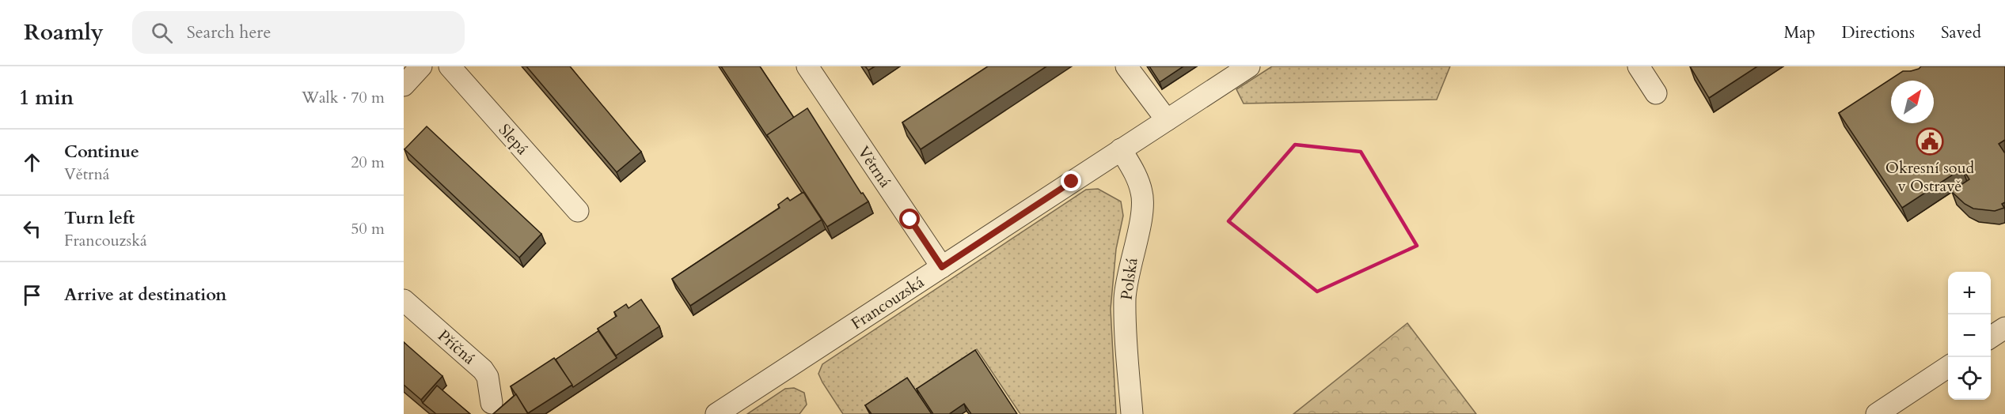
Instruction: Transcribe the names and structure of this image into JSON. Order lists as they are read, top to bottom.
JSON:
{
  "streets": {
    "street": [
      "Slepá",
      "Větrná",
      "Polská",
      "Francouzská",
      "Příčná"
    ]
  },
  "crossings": [
    ["Větrná", "Francouzská"],
    ["Polská", "Francouzská"]
  ],
  "places": {
    "public building": ["Okresní soud v Ostravě"]
  },
  "north": "top right",
  "page": {
    "header": "Roamly",
    "search": "Search here",
    "nav": ["Map", "Directions", "Saved"],
    "heading": ["1 min", "Walk · 70 m"],
    "list": [
      ["Continue", "Větrná", "20 m"],
      ["Turn left", "Francouzská", "50 m"],
      "Arrive at destination"
    ],
    "map_buttons": ["+", "−"]
  }
}
